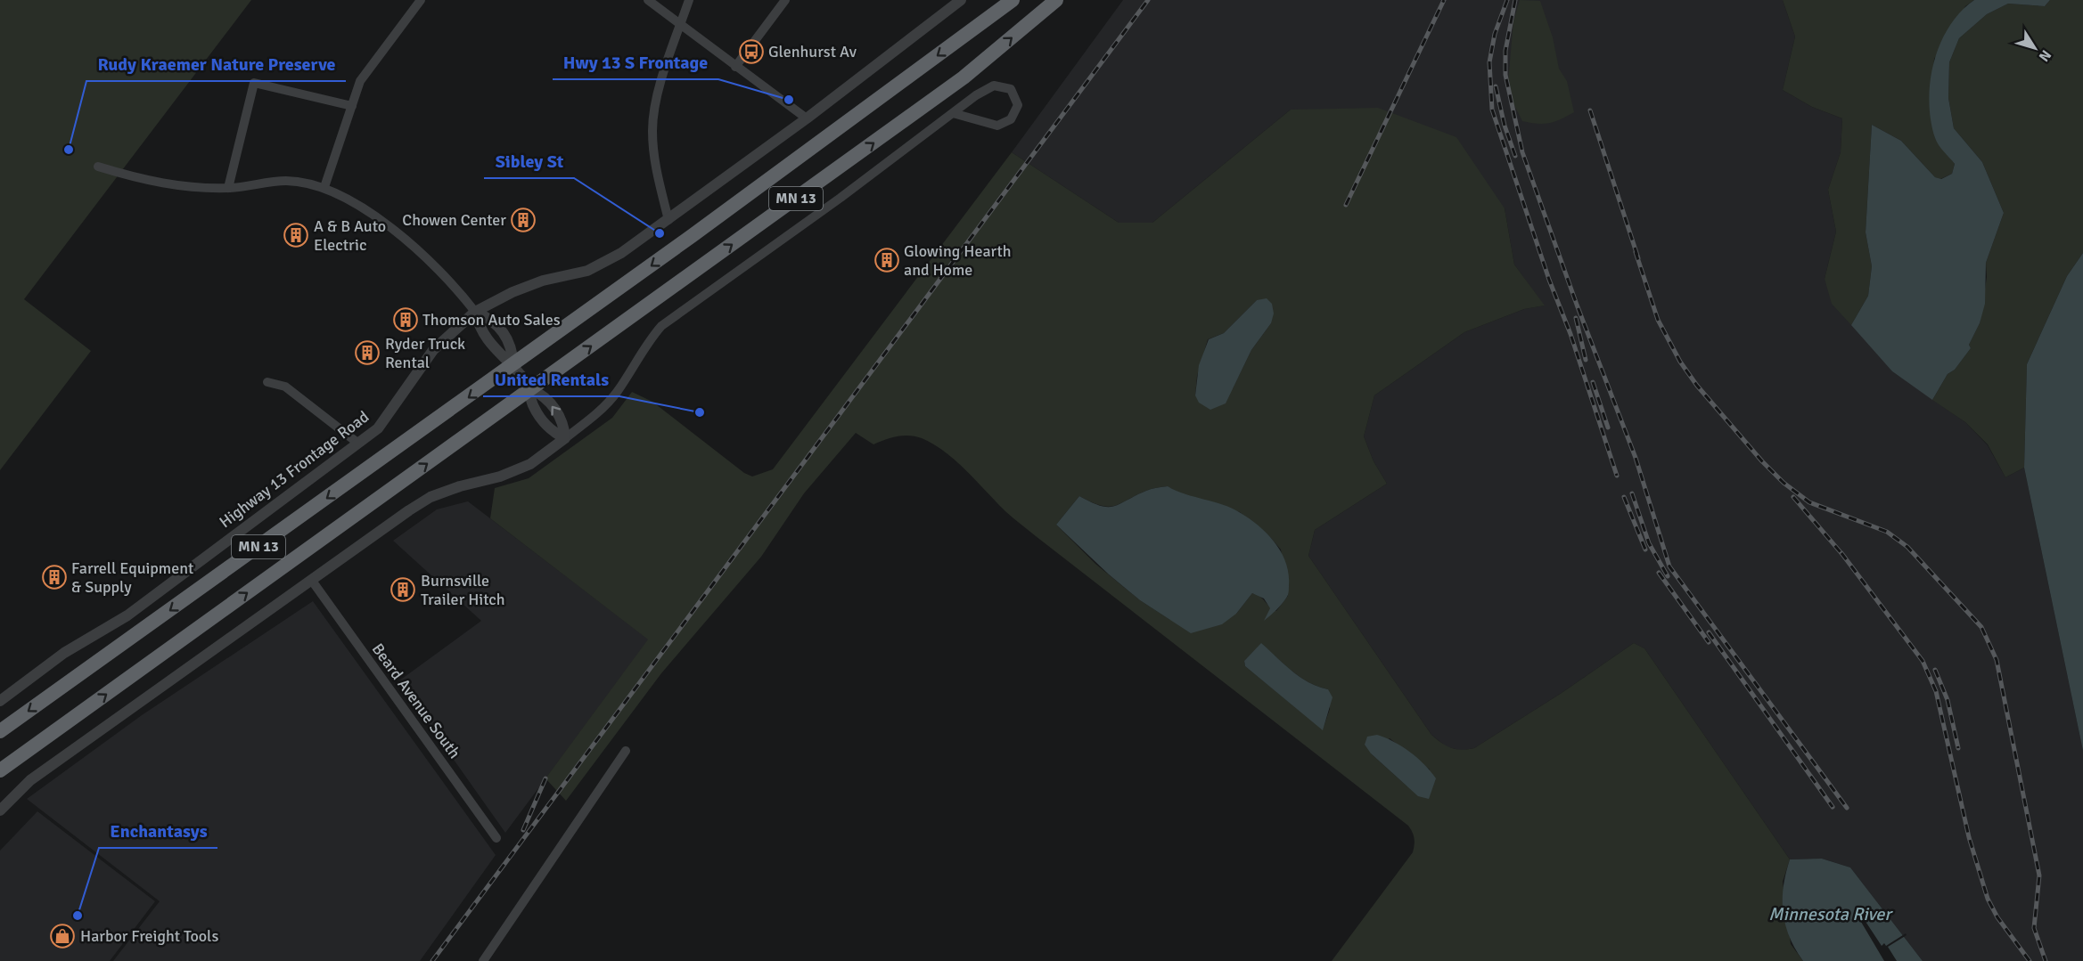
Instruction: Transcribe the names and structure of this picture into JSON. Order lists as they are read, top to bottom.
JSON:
{
  "streets": {
    "highway": ["MN 13"],
    "street": ["Highway 13 Frontage Road", "Beard Avenue South"]
  },
  "water": ["Minnesota River"],
  "places": {
    "bus stop": ["Glenhurst Av"],
    "other": [
      "Hwy 13 S Frontage",
      "Rudy Kraemer Nature Preserve",
      "Sibley St",
      "United Rentals",
      "Enchantasys"
    ],
    "building": [
      "Chowen Center",
      "A & B Auto Electric",
      "Glowing Hearth and Home",
      "Thomson Auto Sales",
      "Ryder Truck Rental",
      "Farrell Equipment & Supply",
      "Burnsville Trailer Hitch"
    ],
    "shop": ["Harbor Freight Tools"]
  },
  "north": "bottom right"
}
